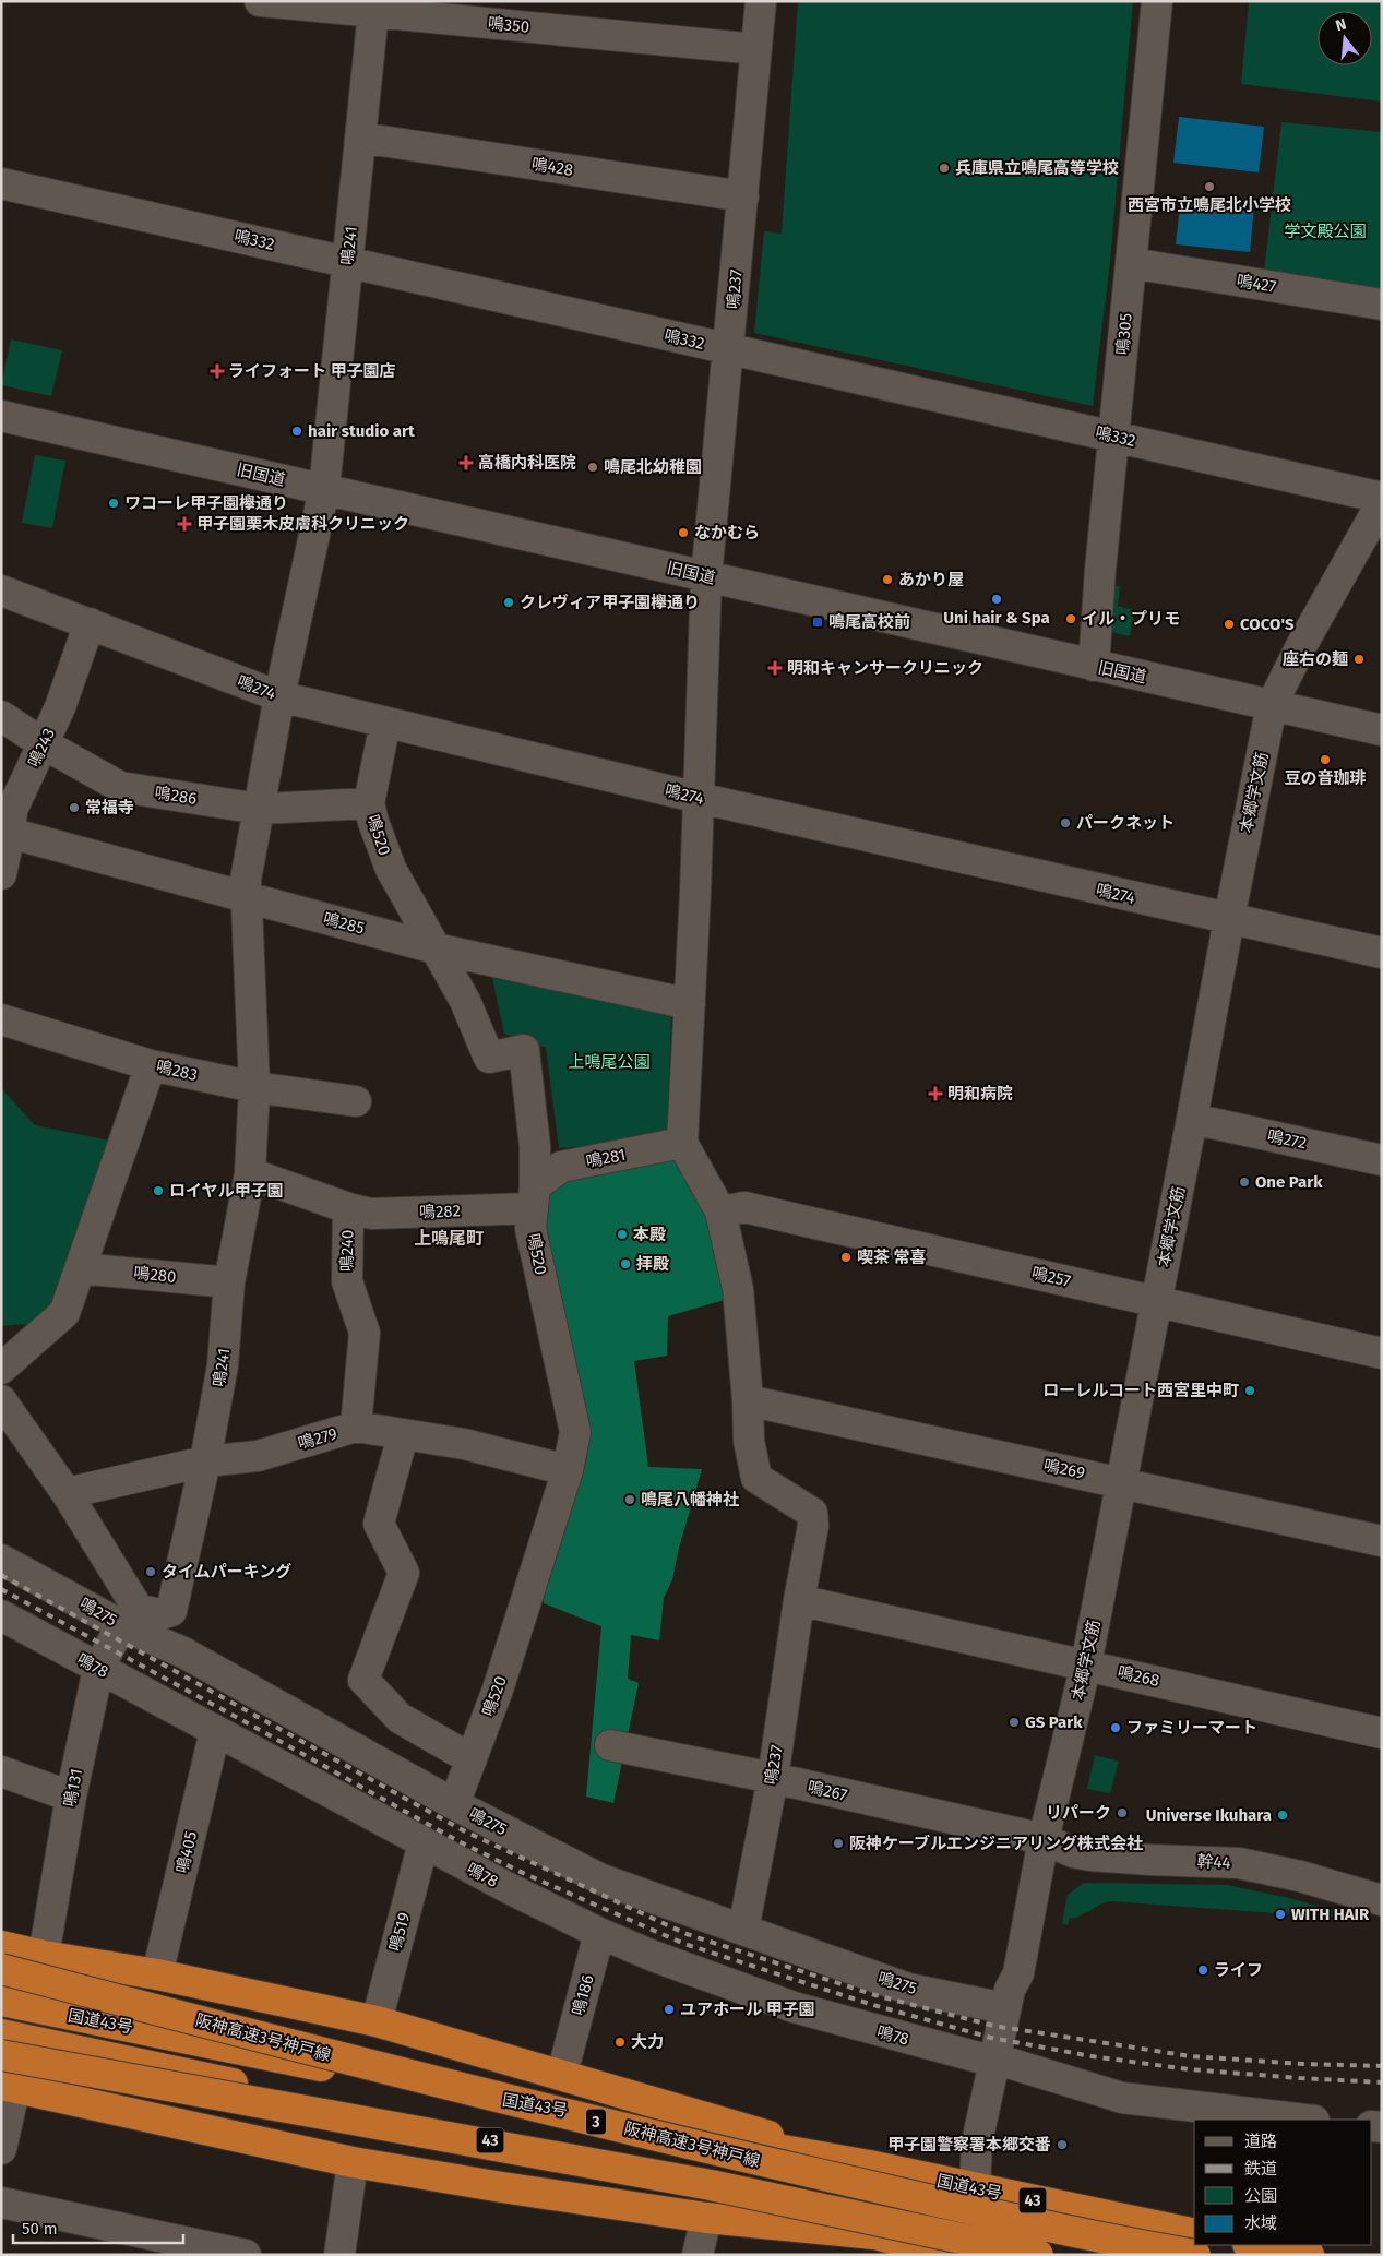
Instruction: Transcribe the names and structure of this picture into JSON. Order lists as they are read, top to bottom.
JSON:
{
  "streets": {
    "highway": [
      "国道43号",
      "阪神高速3号神戸線",
      "3",
      "43"
    ],
    "street": [
      "鳴350",
      "鳴428",
      "鳴332",
      "鳴241",
      "鳴427",
      "鳴237",
      "鳴305",
      "旧国道",
      "鳴274",
      "鳴243",
      "本郷学文筋",
      "鳴286",
      "鳴520",
      "鳴285",
      "鳴283",
      "鳴272",
      "鳴281",
      "鳴282",
      "鳴240",
      "鳴280",
      "鳴257",
      "鳴279",
      "鳴269",
      "鳴275",
      "鳴78",
      "鳴268",
      "鳴131",
      "鳴267",
      "鳴405",
      "幹44",
      "鳴519",
      "鳴186"
    ]
  },
  "crossings": [
    ["鳴350", "鳴241"],
    ["鳴350", "鳴237"],
    ["鳴428", "鳴241"],
    ["鳴428", "鳴237"],
    ["鳴332", "鳴241"],
    ["鳴332", "鳴237"],
    ["鳴332", "鳴305"],
    ["鳴332", "本郷学文筋"],
    ["鳴241", "旧国道"],
    ["鳴241", "鳴274"],
    ["鳴241", "鳴286"],
    ["鳴241", "鳴285"],
    ["鳴241", "鳴283"],
    ["鳴241", "鳴240"],
    ["鳴241", "鳴280"],
    ["鳴241", "鳴279"],
    ["鳴241", "鳴275"],
    ["鳴241", "鳴131"],
    ["鳴427", "鳴305"],
    ["鳴237", "旧国道"],
    ["鳴237", "鳴274"],
    ["鳴237", "鳴285"],
    ["鳴237", "鳴281"],
    ["鳴237", "鳴269"],
    ["鳴237", "鳴275"],
    ["鳴237", "鳴268"],
    ["鳴237", "鳴267"],
    ["鳴305", "旧国道"],
    ["旧国道", "本郷学文筋"],
    ["鳴274", "鳴243"],
    ["鳴274", "本郷学文筋"],
    ["鳴274", "鳴520"],
    ["鳴243", "鳴286"],
    ["鳴243", "鳴285"],
    ["本郷学文筋", "鳴272"],
    ["本郷学文筋", "鳴257"],
    ["本郷学文筋", "鳴269"],
    ["本郷学文筋", "鳴275"],
    ["本郷学文筋", "鳴78"],
    ["本郷学文筋", "鳴268"],
    ["本郷学文筋", "鳴267"],
    ["本郷学文筋", "幹44"],
    ["本郷学文筋", "国道43号"],
    ["鳴286", "鳴520"],
    ["鳴520", "鳴285"],
    ["鳴520", "鳴281"],
    ["鳴520", "鳴282"],
    ["鳴520", "鳴279"],
    ["鳴520", "鳴275"],
    ["鳴281", "鳴282"],
    ["鳴282", "鳴240"],
    ["鳴240", "鳴279"],
    ["鳴275", "鳴131"],
    ["鳴78", "鳴131"],
    ["鳴78", "鳴405"],
    ["鳴78", "鳴519"],
    ["鳴78", "鳴186"],
    ["鳴267", "幹44"],
    ["国道43号", "阪神高速3号神戸線"]
  ],
  "districts": ["上鳴尾町"],
  "parks": ["学文殿公園", "上鳴尾公園"],
  "places": {
    "other": [
      "兵庫県立鳴尾高等学校",
      "西宮市立鳴尾北小学校",
      "hair studio art",
      "鳴尾北幼稚園",
      "ワコーレ甲子園欅通り",
      "なかむら",
      "あかり屋",
      "Uni hair & Spa",
      "クレヴィア甲子園欅通り",
      "イル・プリモ",
      "COCO'S",
      "座右の麺",
      "豆の音珈琲",
      "常福寺",
      "パークネット",
      "One Park",
      "ロイヤル甲子園",
      "本殿",
      "喫茶 常喜",
      "拝殿",
      "ローレルコート西宮里中町",
      "鳴尾八幡神社",
      "タイムパーキング",
      "GS Park",
      "ファミリーマート",
      "リパーク",
      "Universe Ikuhara",
      "阪神ケーブルエンジニアリング株式会社",
      "WITH HAIR",
      "ライフ",
      "ユアホール 甲子園",
      "大力",
      "甲子園警察署本郷交番"
    ],
    "health": [
      "ライフォート 甲子園店",
      "高橋内科医院",
      "甲子園栗木皮膚科クリニック",
      "明和キャンサークリニック",
      "明和病院"
    ],
    "transit": ["鳴尾高校前"]
  },
  "legend": [
    "道路",
    "鉄道",
    "公園",
    "水域"
  ],
  "scale_bar": "50 m",
  "north": "top"
}
